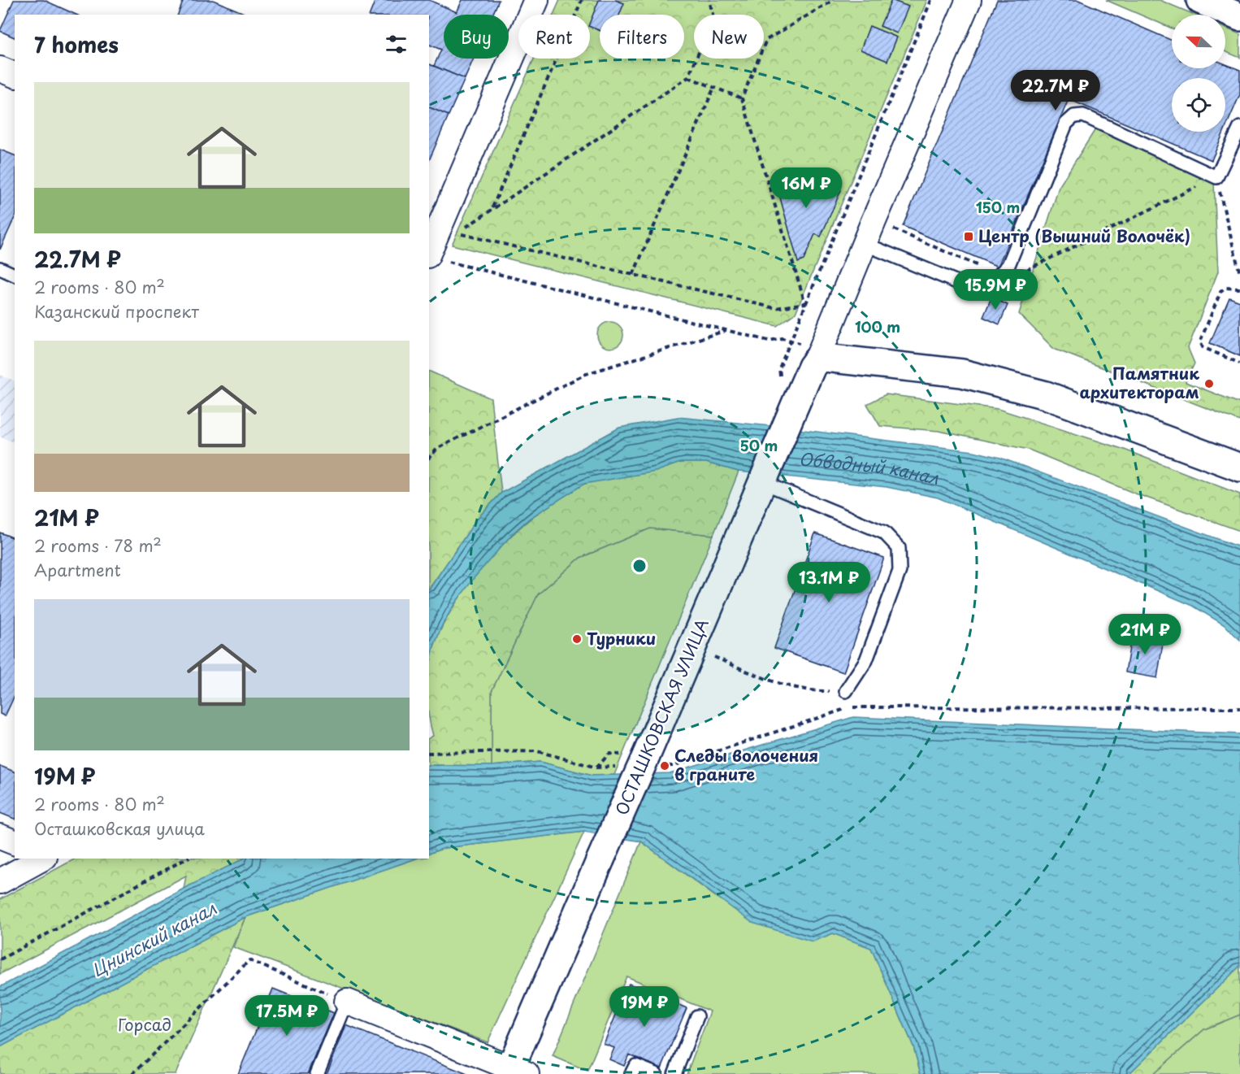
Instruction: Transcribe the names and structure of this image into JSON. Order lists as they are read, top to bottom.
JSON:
{
  "streets": {
    "street": ["ОСТАШКОВСКАЯ УЛИЦА"]
  },
  "water": ["Обводный канал", "Цнинский канал"],
  "parks": ["Горсад"],
  "places": {
    "transit": ["Центр (Вышний Волочёк)"],
    "other": ["Памятник архитекторам", "Турники", "Следы волочения в граните"]
  },
  "north": "left",
  "page": {
    "chip": [
      "Buy",
      "Rent",
      "Filters",
      "New"
    ],
    "heading": "7 homes",
    "price": [
      "22.7M ₽",
      "16M ₽",
      "15.9M ₽",
      "13.1M ₽",
      "21M ₽",
      "19M ₽",
      "17.5M ₽"
    ],
    "list": [
      {
        "name": "22.7M ₽",
        "note": "2 rooms · 80 m² · Казанский проспект"
      },
      {
        "name": "21M ₽",
        "note": "2 rooms · 78 m² · Apartment"
      },
      {
        "name": "19M ₽",
        "note": "2 rooms · 80 m² · Осташковская улица"
      }
    ]
  },
  "rings": ["150 m", "100 m", "50 m"]
}
